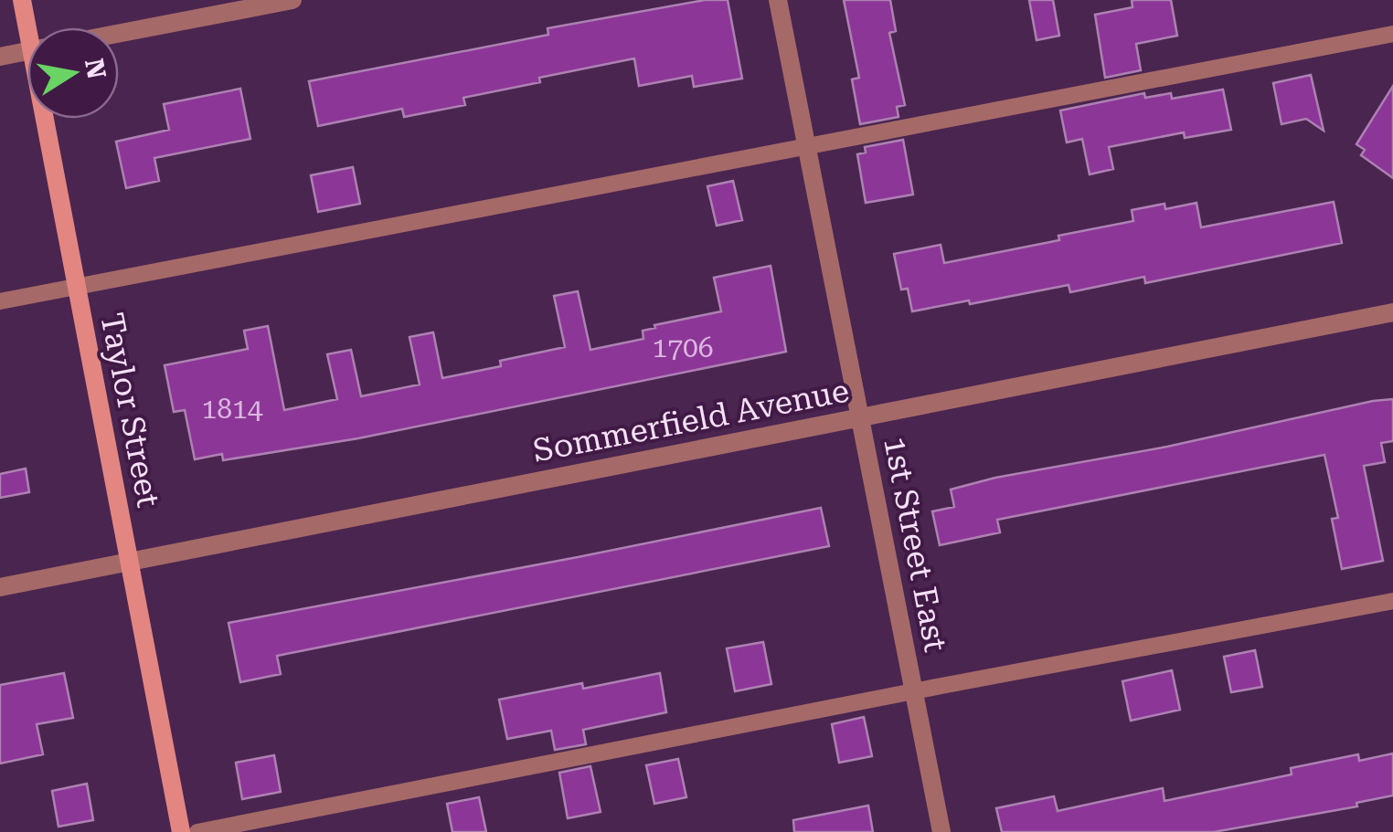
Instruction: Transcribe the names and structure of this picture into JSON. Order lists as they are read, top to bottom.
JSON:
{
  "streets": {
    "main road": ["Taylor Street"],
    "street": ["Sommerfield Avenue", "1st Street East"]
  },
  "crossings": [
    ["Taylor Street", "Sommerfield Avenue"],
    ["Sommerfield Avenue", "1st Street East"]
  ],
  "house_numbers": ["1706", "1814"],
  "north": "right"
}
